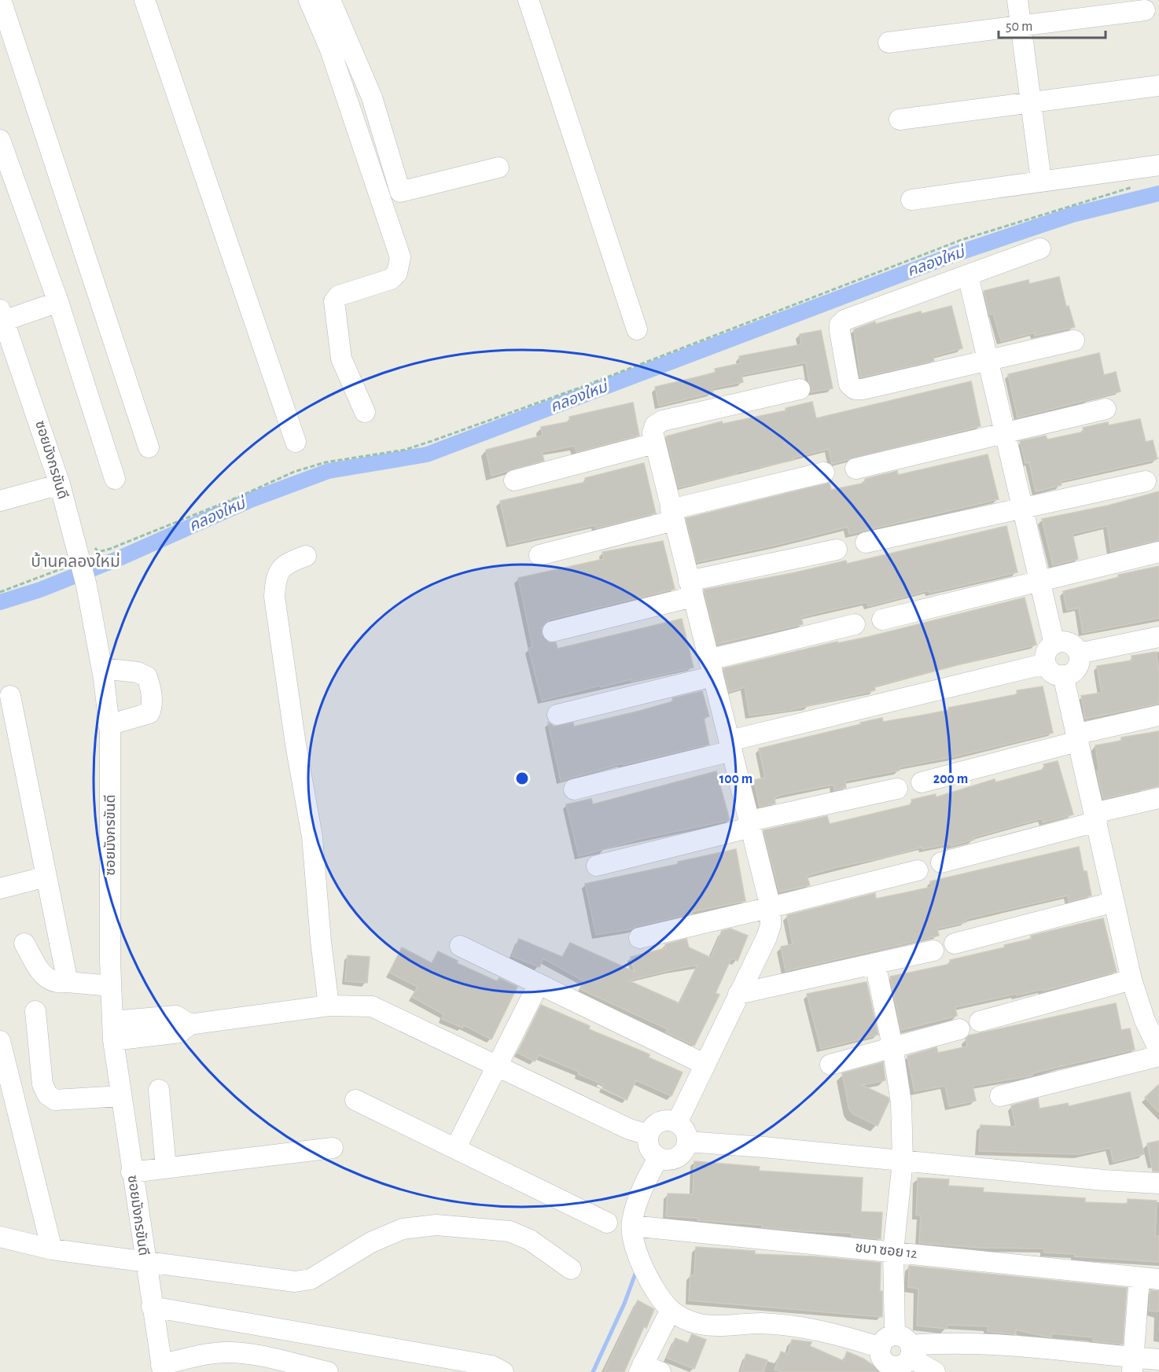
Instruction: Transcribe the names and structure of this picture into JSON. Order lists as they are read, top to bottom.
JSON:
{
  "streets": {
    "street": ["ซอยมังกรขันดี", "ชบา ซอย 12"]
  },
  "districts": ["บ้านคลองใหม่"],
  "water": ["คลองใหม่"],
  "scale_bar": "50 m",
  "rings": ["100 m", "200 m"]
}
